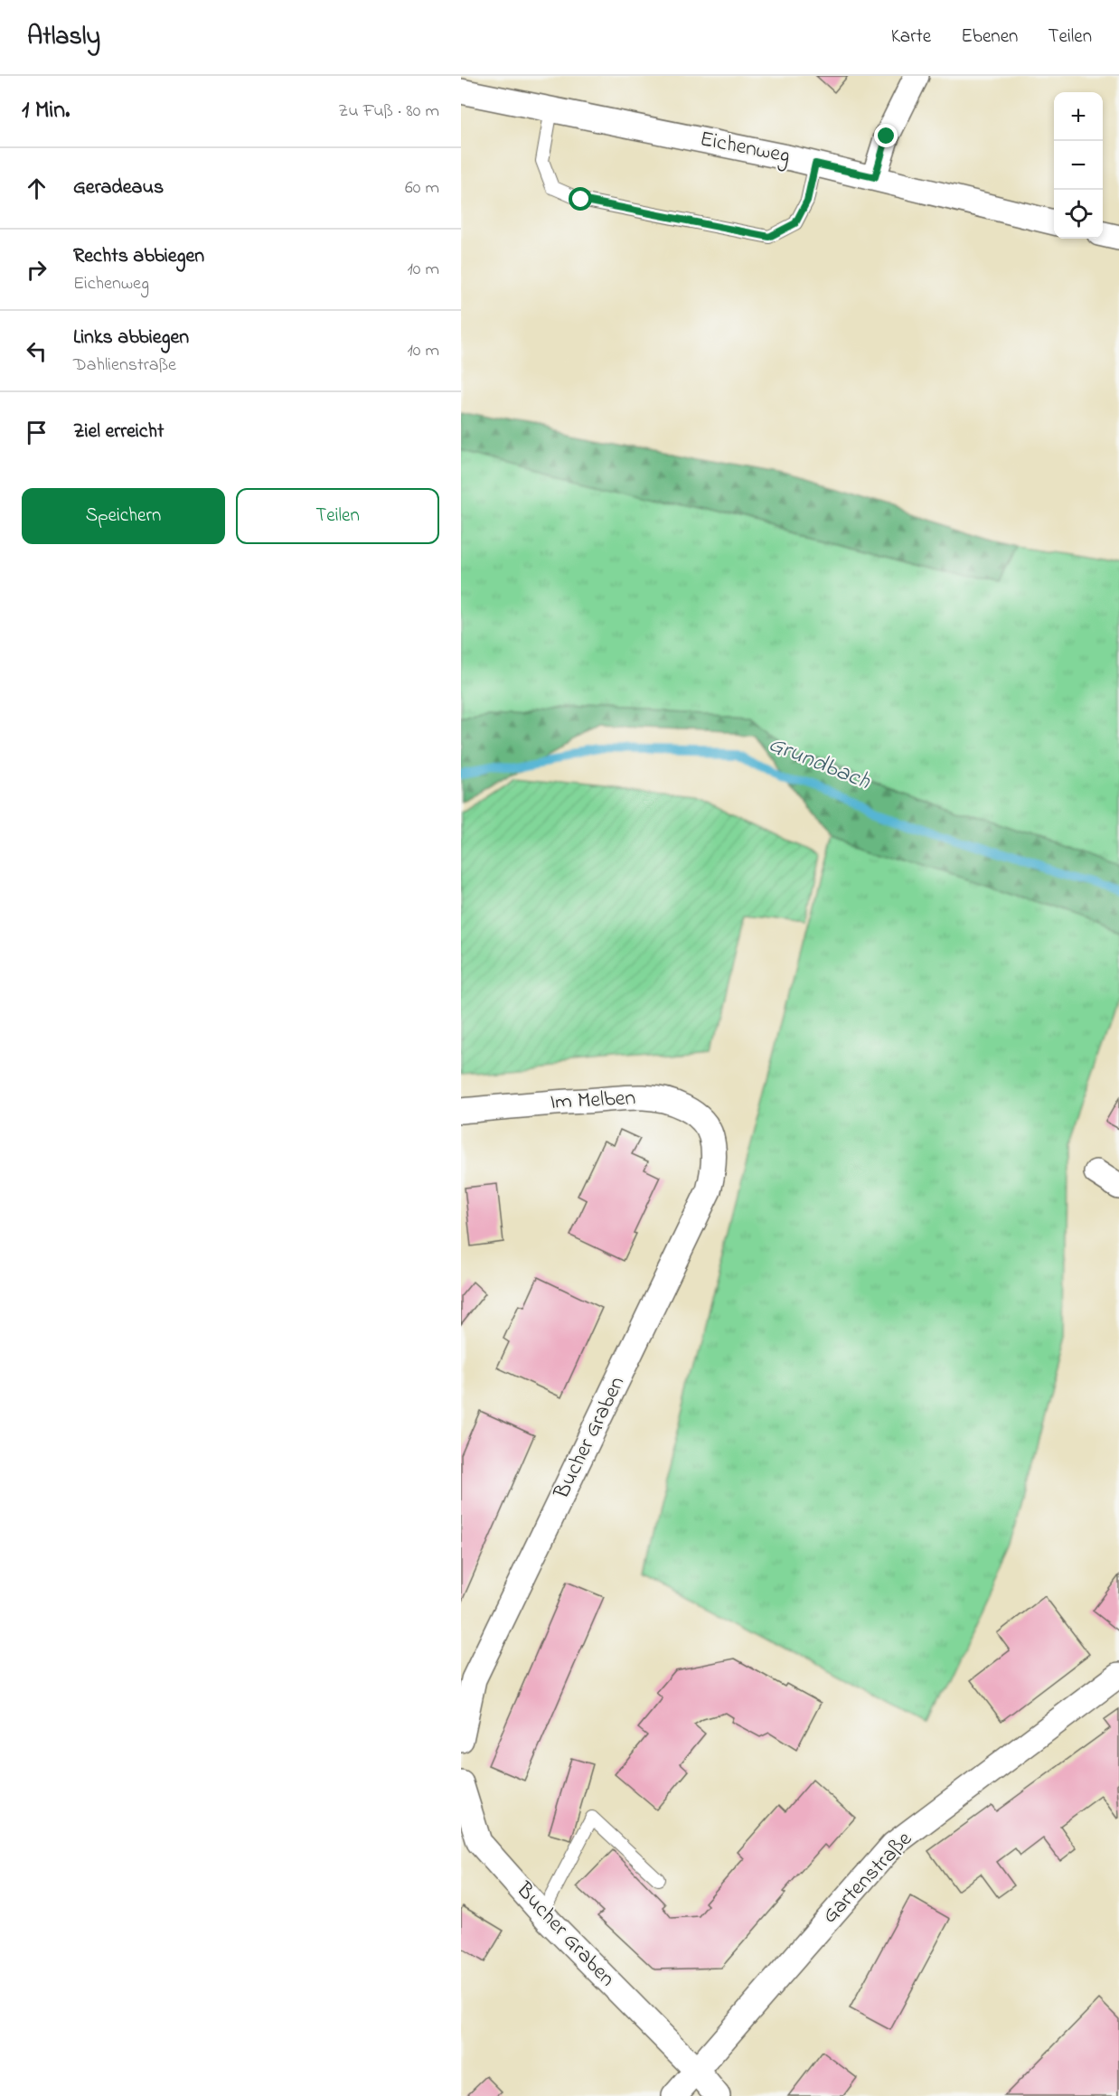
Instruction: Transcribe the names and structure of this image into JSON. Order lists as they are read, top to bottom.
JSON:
{
  "streets": {
    "street": [
      "Eichenweg",
      "Im Melben",
      "Bucher Graben",
      "Gartenstraße"
    ]
  },
  "crossings": [
    ["Im Melben", "Bucher Graben"],
    ["Bucher Graben", "Gartenstraße"]
  ],
  "water": ["Grundbach"],
  "page": {
    "header": "Atlasly",
    "nav": ["Karte", "Ebenen", "Teilen"],
    "heading": ["1 Min.", "Zu Fuß · 80 m"],
    "map_buttons": ["+", "−"],
    "list": [
      ["Geradeaus", "60 m"],
      ["Rechts abbiegen", "Eichenweg", "10 m"],
      ["Links abbiegen", "Dahlienstraße", "10 m"],
      "Ziel erreicht"
    ],
    "buttons": ["Speichern", "Teilen"]
  }
}
